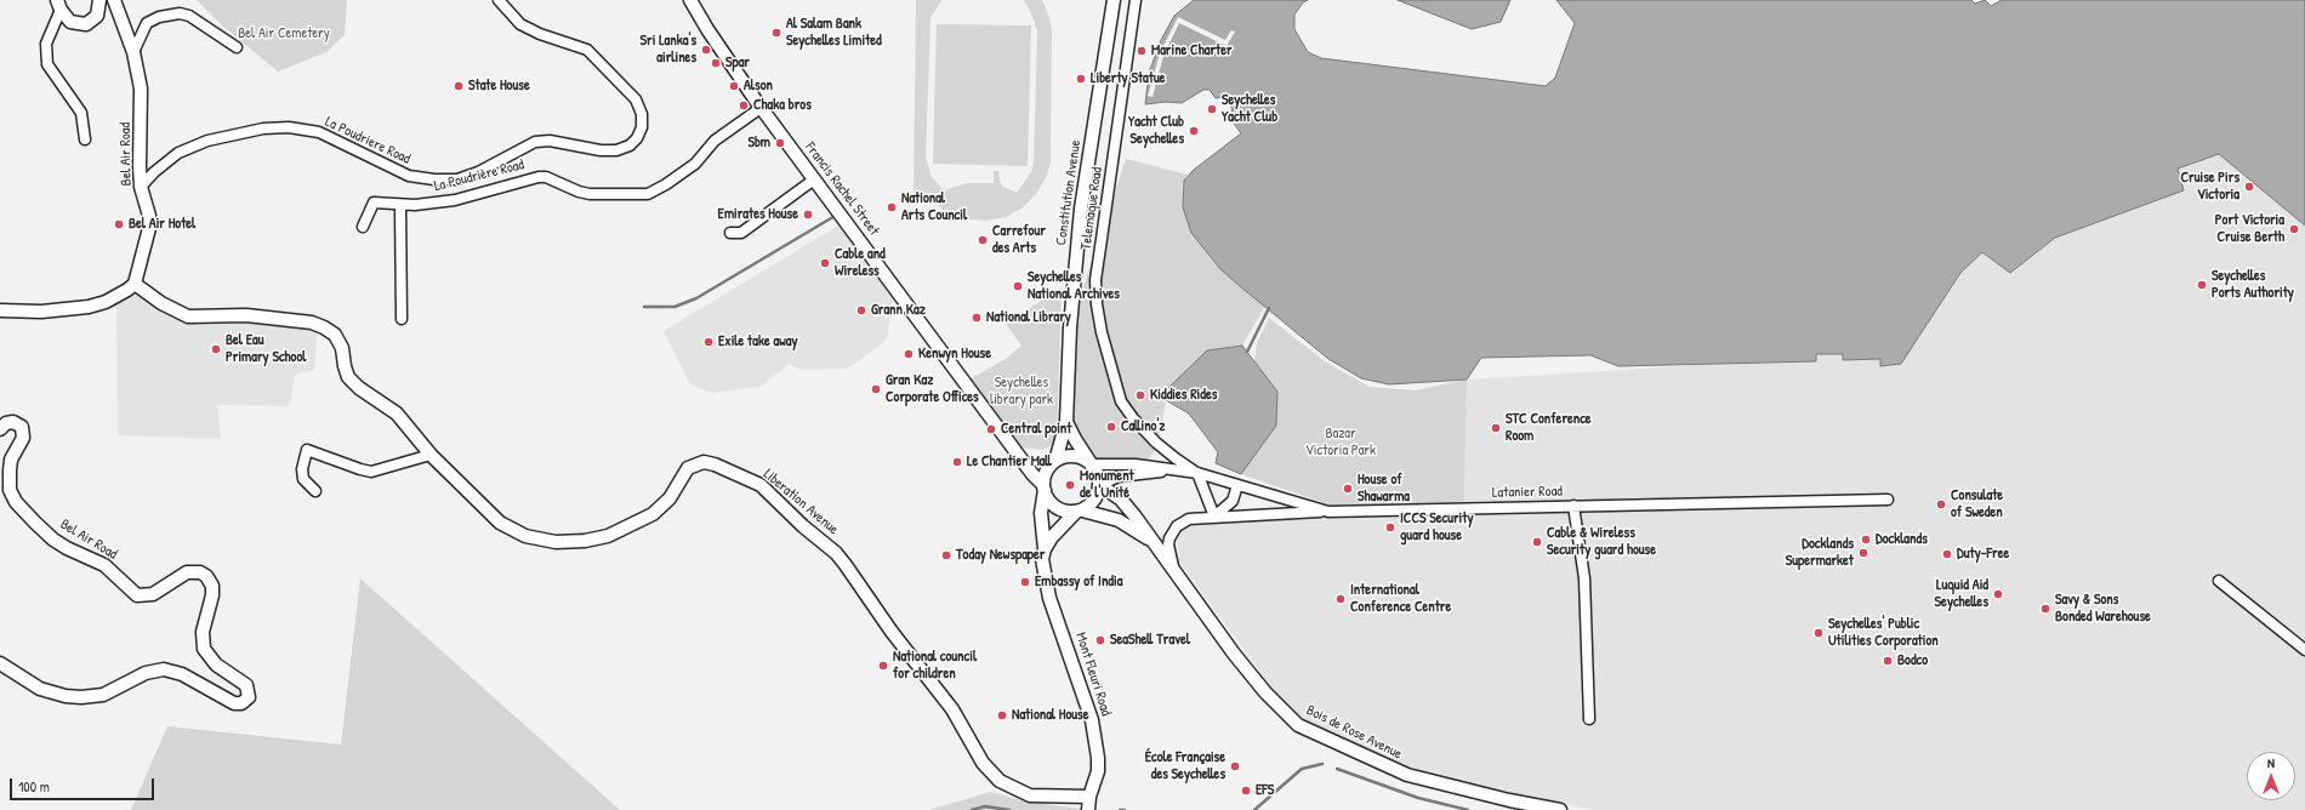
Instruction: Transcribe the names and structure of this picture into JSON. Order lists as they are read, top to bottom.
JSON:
{
  "streets": {
    "main road": [
      "Bel Air Road",
      "Francis Rachel Street",
      "Constitution Avenue",
      "Liberation Avenue",
      "Mont Fleuri Road",
      "Bois de Rose Avenue"
    ],
    "street": [
      "La Poudriere Road",
      "La Poudrière Road",
      "Telemaque Road",
      "Latanier Road"
    ]
  },
  "crossings": [
    ["La Poudriere Road", "Bel Air Road"],
    ["Bel Air Road", "Liberation Avenue"],
    ["La Poudrière Road", "Francis Rachel Street"],
    ["Francis Rachel Street", "Constitution Avenue"],
    ["Francis Rachel Street", "Latanier Road"],
    ["Francis Rachel Street", "Mont Fleuri Road"],
    ["Francis Rachel Street", "Bois de Rose Avenue"],
    ["Constitution Avenue", "Latanier Road"],
    ["Constitution Avenue", "Mont Fleuri Road"],
    ["Constitution Avenue", "Bois de Rose Avenue"],
    ["Telemaque Road", "Latanier Road"],
    ["Latanier Road", "Mont Fleuri Road"],
    ["Latanier Road", "Bois de Rose Avenue"],
    ["Liberation Avenue", "Mont Fleuri Road"],
    ["Mont Fleuri Road", "Bois de Rose Avenue"]
  ],
  "parks": ["Bel Air Cemetery", "Seychelles library park", "Bazar Victoria Park"],
  "places": [
    "Al Salam Bank Seychelles Limited",
    "Sri Lanka's airlines",
    "Marine Charter",
    "Spar",
    "Liberty Statue",
    "State House",
    "Alson",
    "Chaka bros",
    "Seychelles Yacht Club",
    "Yacht Club Seychelles",
    "Sbm",
    "Cruise Pirs Victoria",
    "National Arts Council",
    "Emirates House",
    "Bel Air Hotel",
    "Port Victoria Cruise Berth",
    "Carrefour des Arts",
    "Cable and Wireless",
    "Seychelles Ports Authority",
    "Seychelles National Archives",
    "Grann Kaz",
    "National Library",
    "Exile take away",
    "Bel Eau Primary School",
    "Kenwyn House",
    "Gran Kaz Corporate Offices",
    "Kiddies Rides",
    "Callino'z",
    "STC Conference Room",
    "Central point",
    "Le Chantier Mall",
    "Monument de l'Unité",
    "House of Shawarma",
    "Consulate of Sweden",
    "ICCS Security guard house",
    "Docklands",
    "Cable & Wireless Security guard house",
    "Docklands Supermarket",
    "Duty-Free",
    "Today Newspaper",
    "Embassy of India",
    "Luquid Aid Seychelles",
    "International Conference Centre",
    "Savy & Sons Bonded Warehouse",
    "Seychelles' Public Utilities Corporation",
    "SeaShell Travel",
    "Bodco",
    "National council for children",
    "National House",
    "École Française des Seychelles",
    "EFS"
  ],
  "scale_bar": "100 m",
  "north": "top"
}
